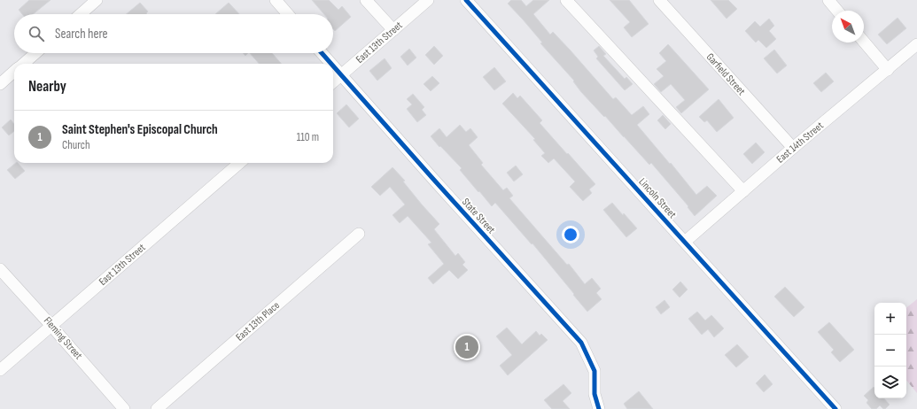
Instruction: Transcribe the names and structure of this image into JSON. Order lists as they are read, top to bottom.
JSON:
{
  "streets": {
    "street": [
      "East 13th Street",
      "Garfield Street",
      "East 14th Street",
      "Lincoln Street",
      "State Street",
      "East 13th Place",
      "Fleming Street"
    ]
  },
  "crossings": [
    ["East 13th Street", "State Street"],
    ["East 13th Street", "Fleming Street"],
    ["Garfield Street", "East 14th Street"],
    ["East 14th Street", "Lincoln Street"]
  ],
  "north": "top left",
  "page": {
    "search": "Search here",
    "heading": "Nearby",
    "list": [
      {
        "mark": "1",
        "name": "Saint Stephen's Episcopal Church",
        "note": "Church",
        "value": "110 m"
      }
    ],
    "map_buttons": ["+", "−"],
    "pins": "1"
  }
}
